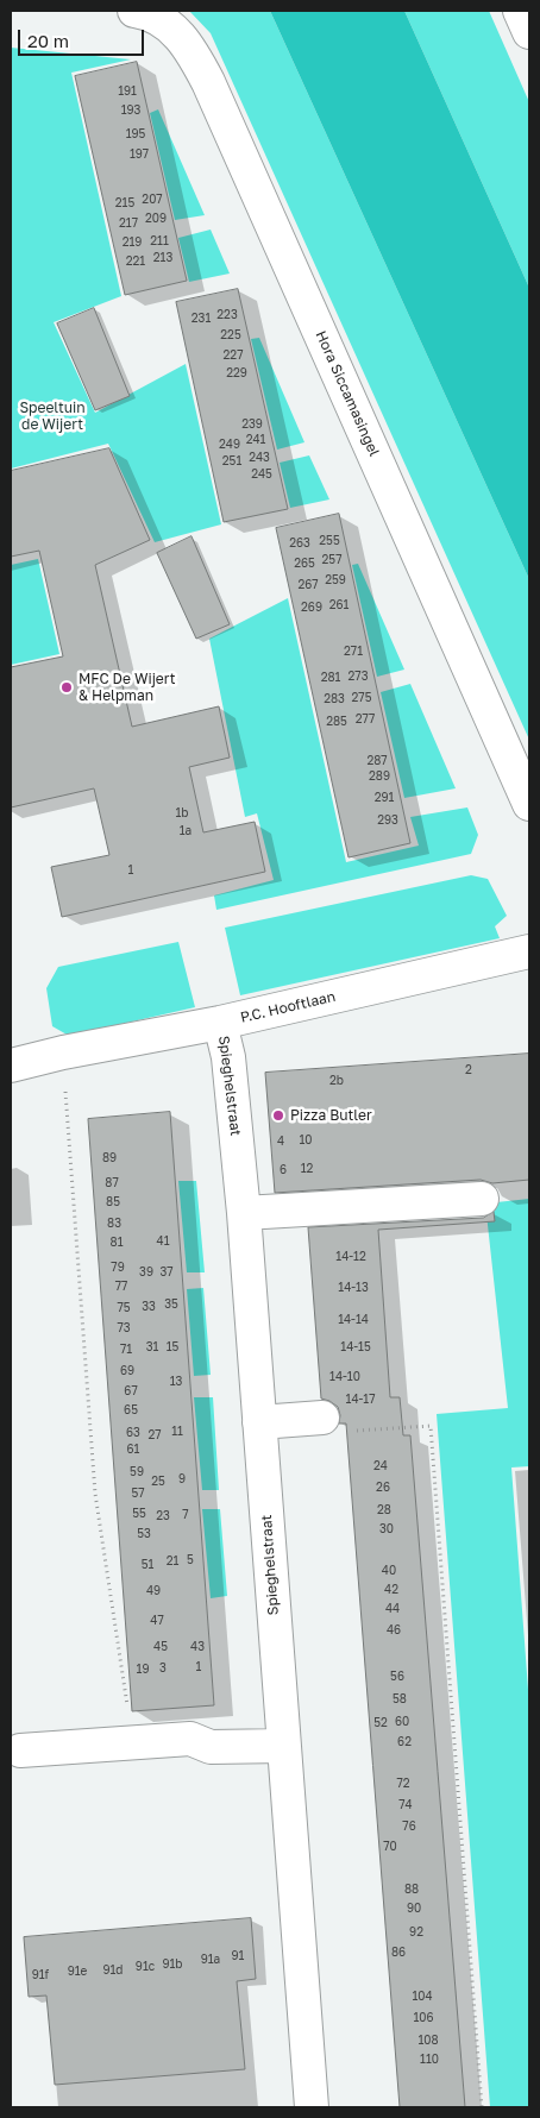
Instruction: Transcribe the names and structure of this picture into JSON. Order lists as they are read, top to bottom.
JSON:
{
  "streets": {
    "street": ["Hora Siccamasingel", "P.C. Hooftlaan", "Spieghelstraat"]
  },
  "crossings": [
    ["P.C. Hooftlaan", "Spieghelstraat"]
  ],
  "parks": ["Speeltuin de Wijert"],
  "places": ["MFC De Wijert & Helpman", "Pizza Butler"],
  "house_numbers": [
    "191",
    "193",
    "195",
    "197",
    "207",
    "215",
    "209",
    "217",
    "211",
    "219",
    "213",
    "221",
    "223",
    "231",
    "225",
    "227",
    "229",
    "239",
    "241",
    "249",
    "243",
    "251",
    "245",
    "255",
    "263",
    "257",
    "265",
    "259",
    "267",
    "261",
    "269",
    "271",
    "273",
    "281",
    "275",
    "283",
    "277",
    "285",
    "287",
    "289",
    "291",
    "1b",
    "293",
    "1a",
    "1",
    "2",
    "2b",
    "10",
    "4",
    "89",
    "12",
    "6",
    "87",
    "85",
    "83",
    "41",
    "81",
    "14-12",
    "79",
    "39",
    "37",
    "77",
    "14-13",
    "35",
    "33",
    "75",
    "14-14",
    "73",
    "31",
    "15",
    "14-15",
    "71",
    "69",
    "14-10",
    "13",
    "67",
    "14-17",
    "65",
    "11",
    "63",
    "27",
    "61",
    "24",
    "59",
    "9",
    "25",
    "26",
    "57",
    "28",
    "55",
    "7",
    "23",
    "30",
    "53",
    "5",
    "21",
    "51",
    "40",
    "42",
    "49",
    "44",
    "47",
    "46",
    "45",
    "43",
    "1",
    "3",
    "19",
    "56",
    "58",
    "60",
    "52",
    "62",
    "72",
    "74",
    "76",
    "70",
    "88",
    "90",
    "92",
    "86",
    "91",
    "91a",
    "91b",
    "91c",
    "91d",
    "91e",
    "91f",
    "104",
    "106",
    "108",
    "110"
  ],
  "scale_bar": "20 m"
}
